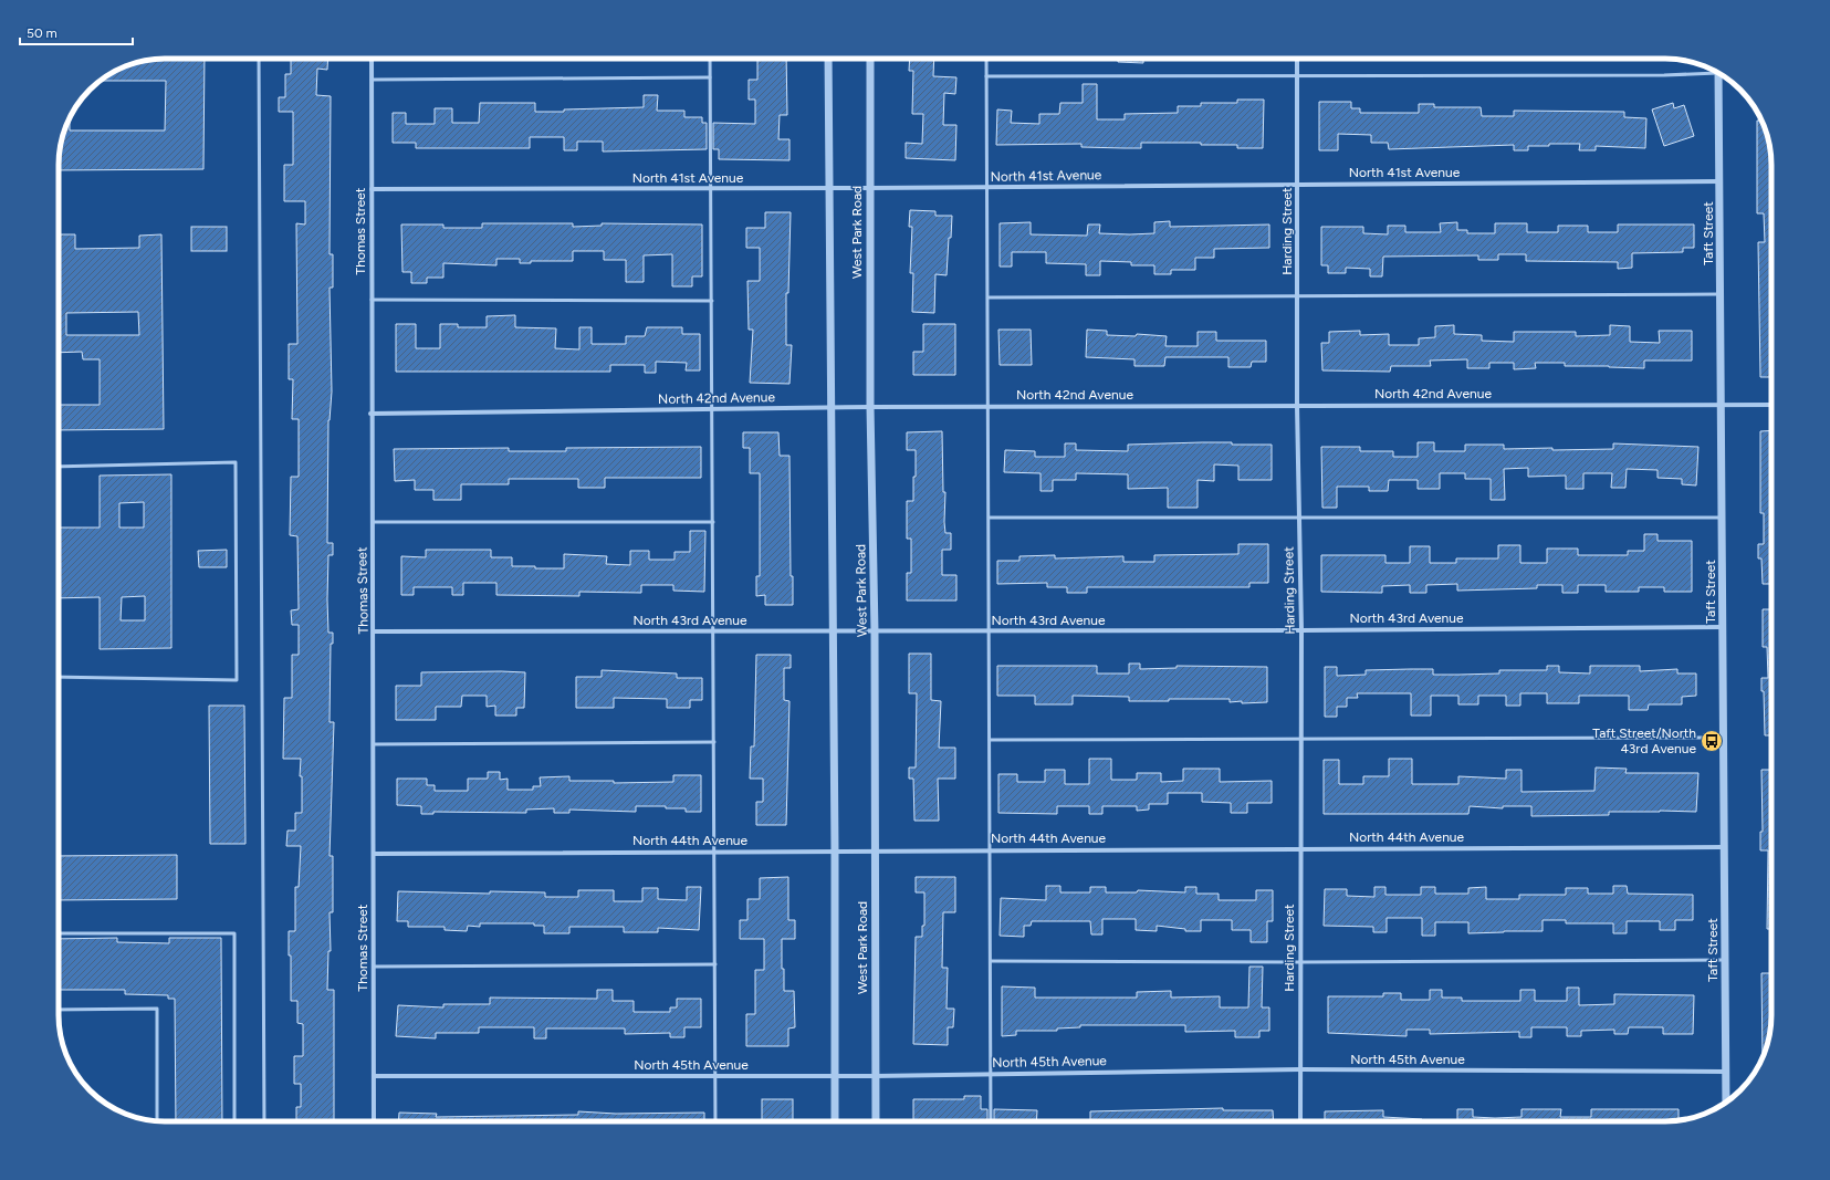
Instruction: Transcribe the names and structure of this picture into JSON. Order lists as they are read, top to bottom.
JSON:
{
  "streets": {
    "street": [
      "North 41st Avenue",
      "Thomas Street",
      "Harding Street",
      "West Park Road",
      "Taft Street",
      "North 42nd Avenue",
      "North 43rd Avenue",
      "North 44th Avenue",
      "North 45th Avenue"
    ]
  },
  "crossings": [
    ["North 41st Avenue", "Thomas Street"],
    ["North 41st Avenue", "Harding Street"],
    ["North 41st Avenue", "West Park Road"],
    ["North 41st Avenue", "Taft Street"],
    ["Thomas Street", "North 42nd Avenue"],
    ["Thomas Street", "North 43rd Avenue"],
    ["Thomas Street", "North 44th Avenue"],
    ["Thomas Street", "North 45th Avenue"],
    ["Harding Street", "North 42nd Avenue"],
    ["Harding Street", "North 43rd Avenue"],
    ["Harding Street", "North 44th Avenue"],
    ["Harding Street", "North 45th Avenue"],
    ["West Park Road", "North 42nd Avenue"],
    ["West Park Road", "North 43rd Avenue"],
    ["West Park Road", "North 44th Avenue"],
    ["West Park Road", "North 45th Avenue"],
    ["Taft Street", "North 42nd Avenue"],
    ["Taft Street", "North 43rd Avenue"],
    ["Taft Street", "North 44th Avenue"],
    ["Taft Street", "North 45th Avenue"]
  ],
  "places": {
    "bus stop": ["Taft Street/North 43rd Avenue"]
  },
  "scale_bar": "50 m"
}
